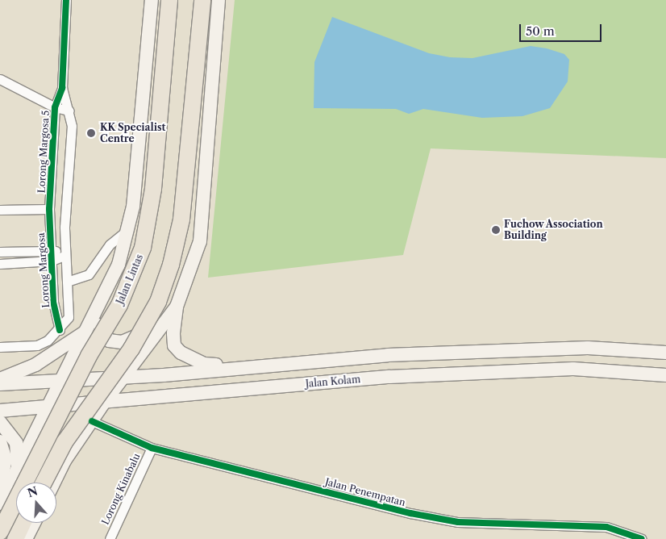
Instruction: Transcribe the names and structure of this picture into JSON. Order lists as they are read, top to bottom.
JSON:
{
  "streets": {
    "highway": ["Jalan Lintas"],
    "main road": ["Jalan Kolam"],
    "street": [
      "Lorong Margosa 5",
      "Lorong Margosa",
      "Lorong Kinabalu",
      "Jalan Penempatan"
    ]
  },
  "crossings": [
    ["Lorong Margosa 5", "Lorong Margosa"],
    ["Lorong Kinabalu", "Jalan Penempatan"]
  ],
  "places": ["KK Specialist Centre", "Fuchow Association Building"],
  "scale_bar": "50 m",
  "north": "top"
}
